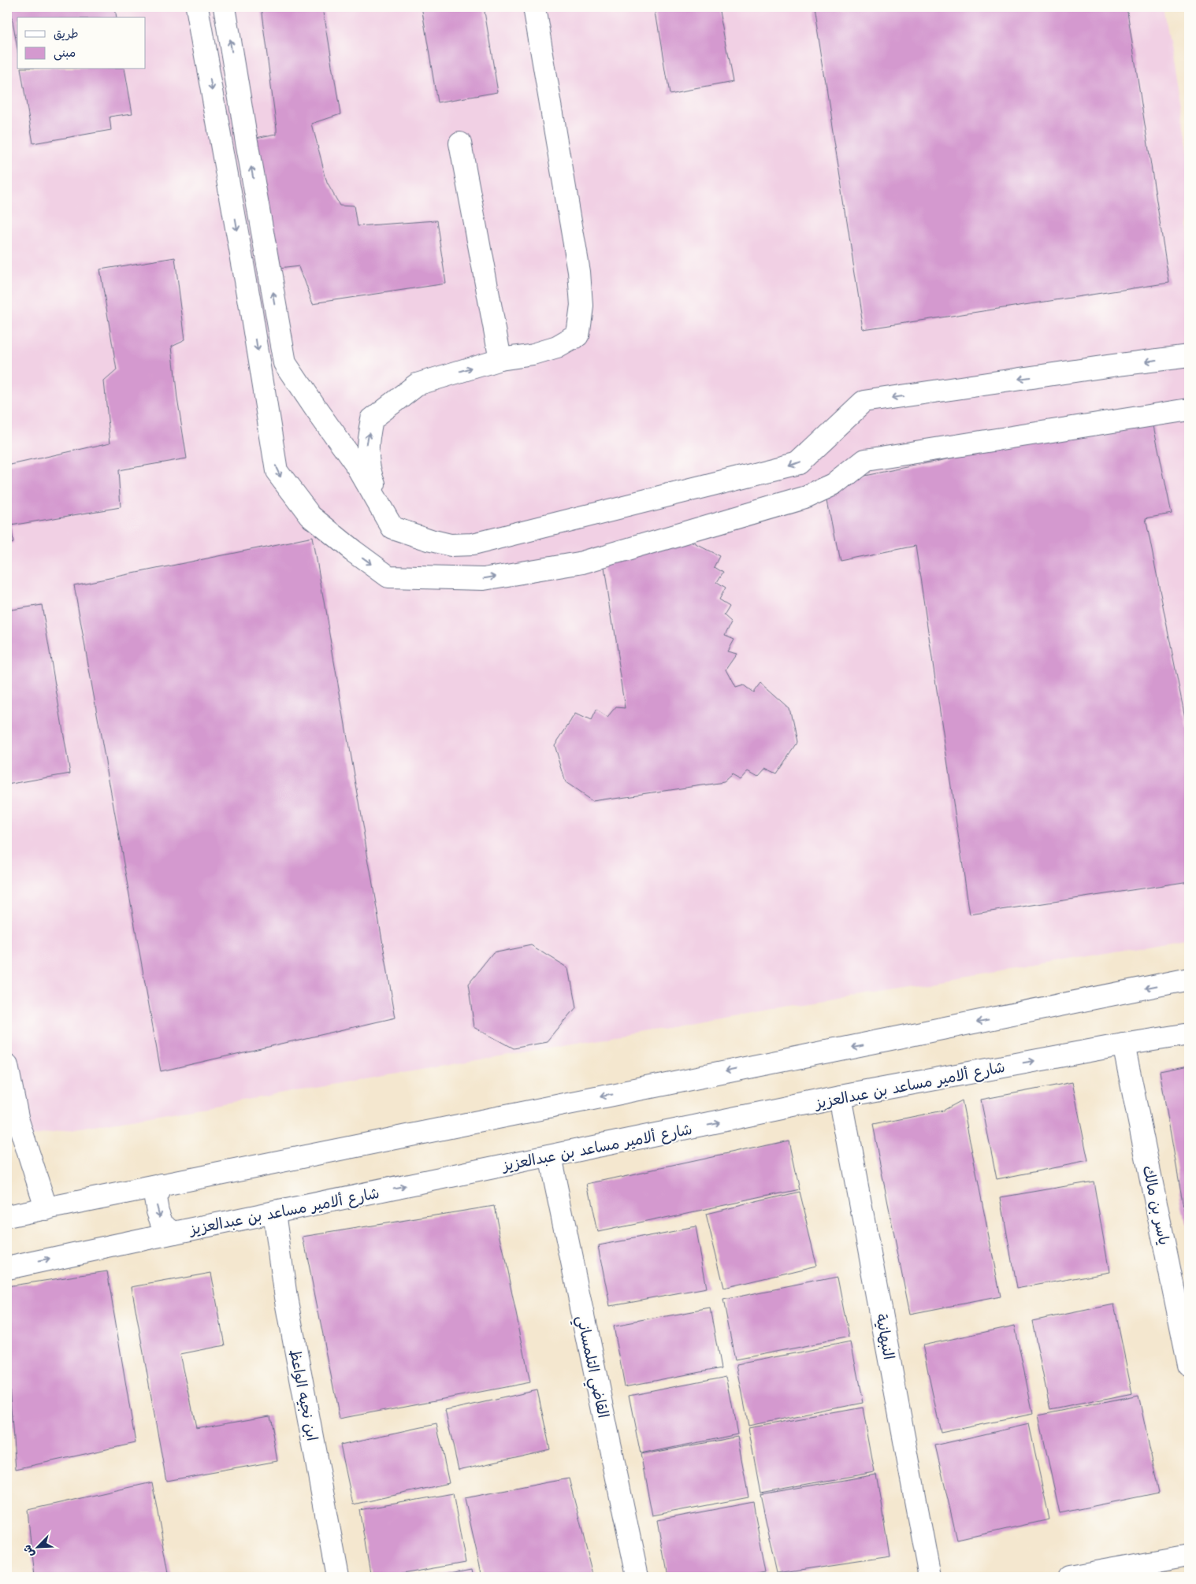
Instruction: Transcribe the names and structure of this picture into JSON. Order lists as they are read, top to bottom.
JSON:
{
  "streets": {
    "street": [
      "شارع ألامير مساعد بن عبدالعزيز",
      "ياسر بن مالك",
      "النبهانية",
      "القاضي التلمساني",
      "ابن نجيه الواعظ"
    ]
  },
  "crossings": [
    ["شارع ألامير مساعد بن عبدالعزيز", "ياسر بن مالك"],
    ["شارع ألامير مساعد بن عبدالعزيز", "النبهانية"],
    ["شارع ألامير مساعد بن عبدالعزيز", "القاضي التلمساني"],
    ["شارع ألامير مساعد بن عبدالعزيز", "ابن نجيه الواعظ"]
  ],
  "legend": ["طريق", "مبنى"],
  "north": "bottom left"
}
